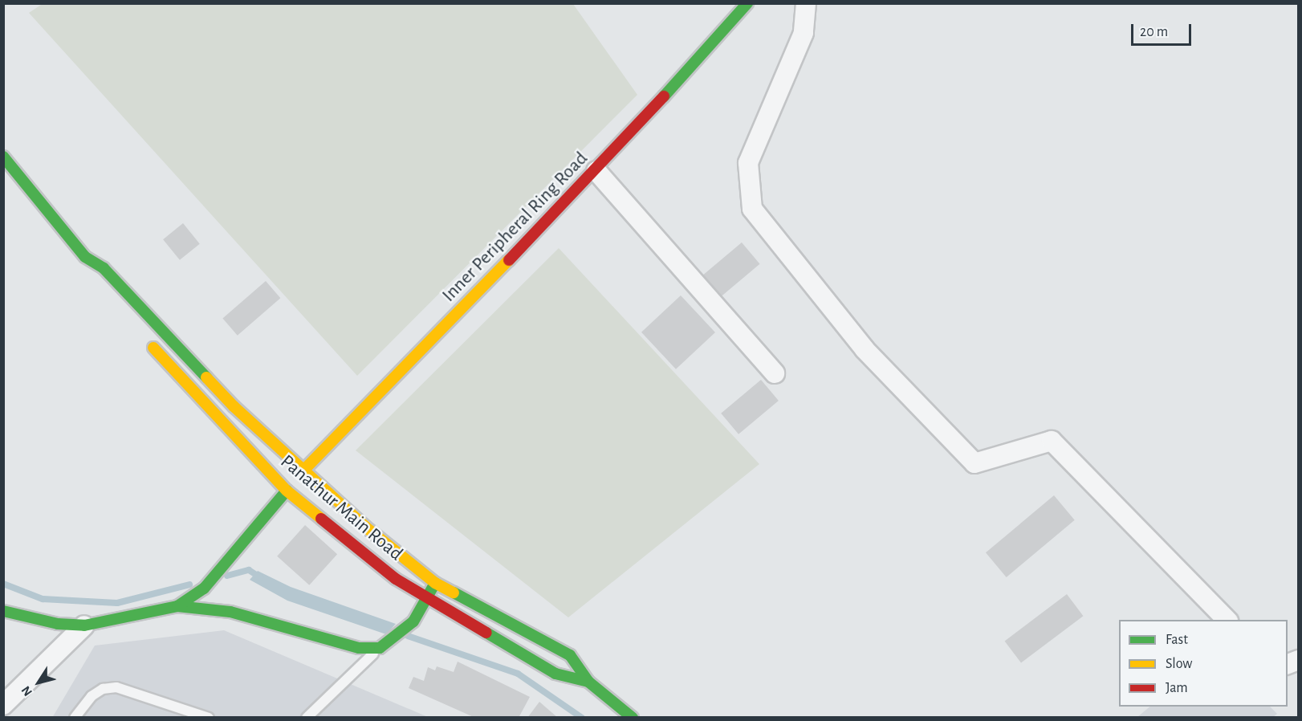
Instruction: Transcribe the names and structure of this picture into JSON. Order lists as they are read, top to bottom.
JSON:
{
  "streets": {
    "street": ["Inner Peripheral Ring Road", "Panathur Main Road"]
  },
  "crossings": [
    ["Inner Peripheral Ring Road", "Panathur Main Road"]
  ],
  "legend": ["Fast", "Slow", "Jam"],
  "scale_bar": "20 m",
  "north": "bottom left"
}
